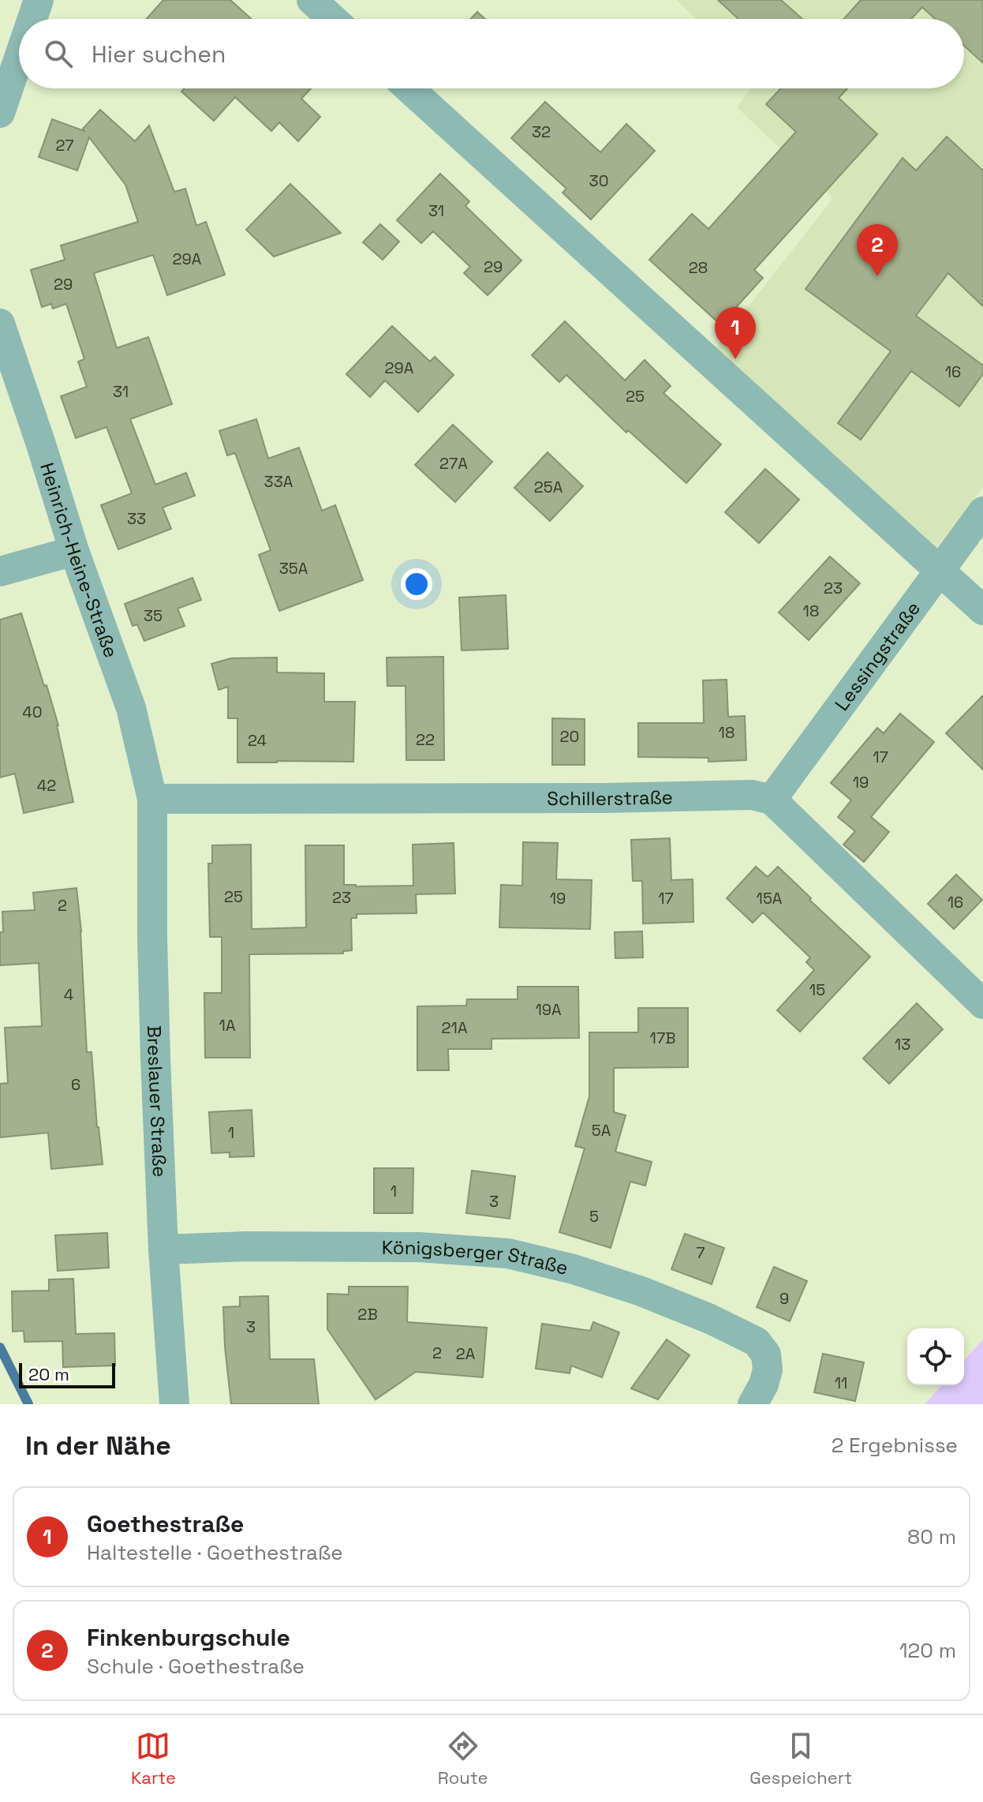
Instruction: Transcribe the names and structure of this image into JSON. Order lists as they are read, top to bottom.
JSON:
{
  "streets": {
    "street": [
      "Heinrich-Heine-Straße",
      "Lessingstraße",
      "Schillerstraße",
      "Breslauer Straße",
      "Königsberger Straße"
    ]
  },
  "crossings": [
    ["Heinrich-Heine-Straße", "Schillerstraße"],
    ["Heinrich-Heine-Straße", "Breslauer Straße"],
    ["Lessingstraße", "Schillerstraße"],
    ["Schillerstraße", "Breslauer Straße"],
    ["Breslauer Straße", "Königsberger Straße"]
  ],
  "house_numbers": [
    "32",
    "27",
    "30",
    "31",
    "29A",
    "29",
    "28",
    "29",
    "29A",
    "16",
    "31",
    "25",
    "27A",
    "33A",
    "25A",
    "33",
    "35A",
    "23",
    "18",
    "35",
    "40",
    "18",
    "20",
    "22",
    "24",
    "17",
    "19",
    "42",
    "25",
    "23",
    "19",
    "17",
    "15A",
    "16",
    "2",
    "15",
    "4",
    "19A",
    "1A",
    "21A",
    "17B",
    "13",
    "6",
    "5A",
    "1",
    "1",
    "3",
    "5",
    "7",
    "9",
    "2B",
    "3",
    "2",
    "2A",
    "11"
  ],
  "scale_bar": "20 m",
  "page": {
    "search": "Hier suchen",
    "pins": ["2", "1"],
    "scale": "20 m",
    "heading": ["In der Nähe", "2 Ergebnisse"],
    "list": [
      {
        "mark": "1",
        "name": "Goethestraße",
        "note": "Haltestelle · Goethestraße",
        "value": "80 m"
      },
      {
        "mark": "2",
        "name": "Finkenburgschule",
        "note": "Schule · Goethestraße",
        "value": "120 m"
      }
    ],
    "nav": ["Karte", "Route", "Gespeichert"]
  }
}
